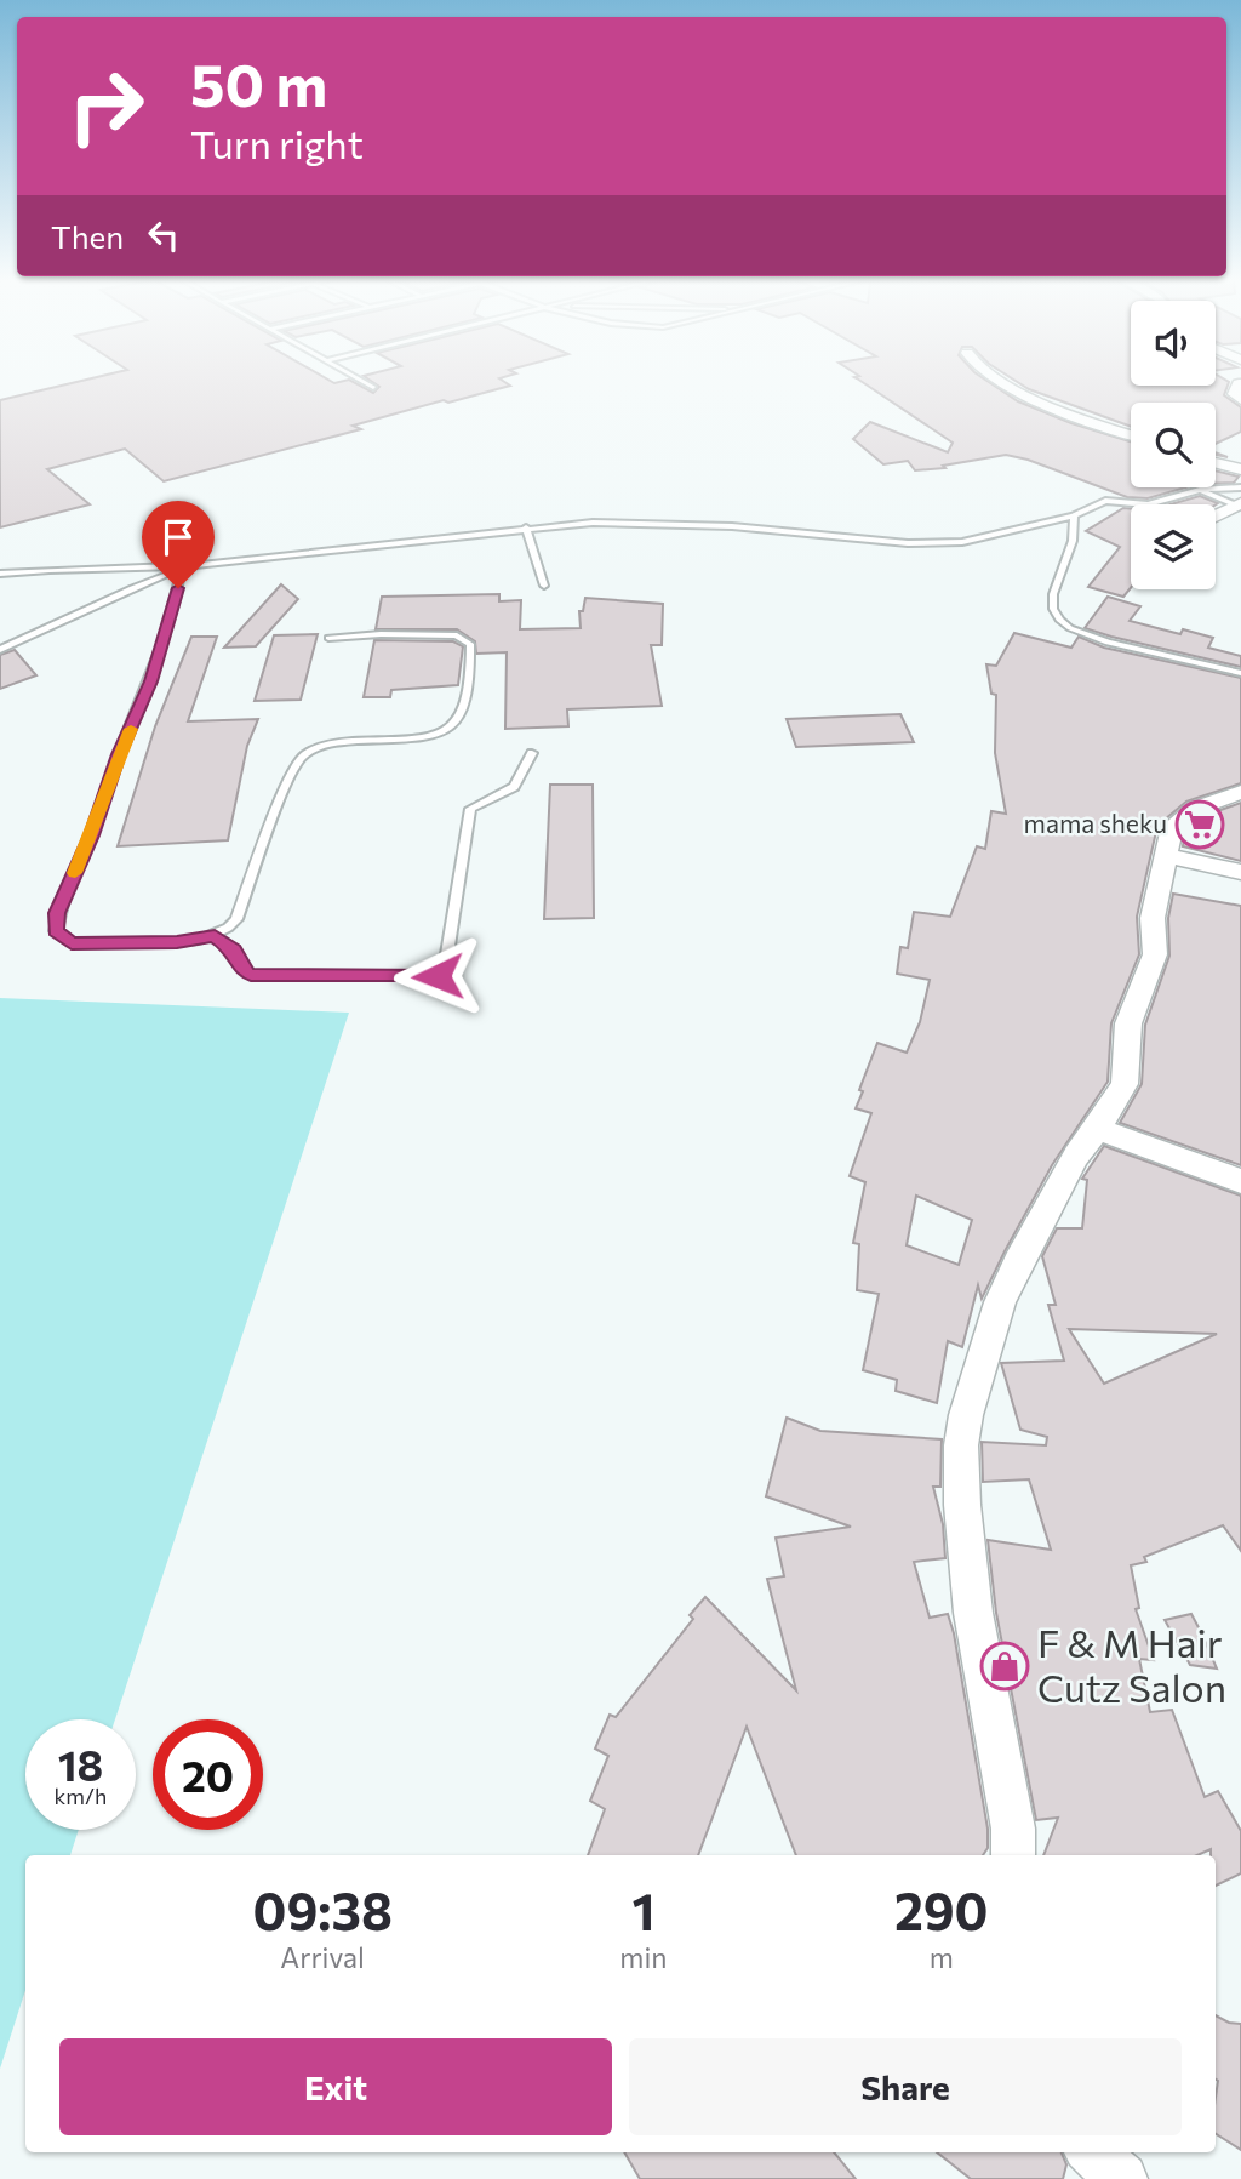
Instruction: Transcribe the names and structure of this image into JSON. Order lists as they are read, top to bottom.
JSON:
{
  "places": {
    "supermarket": ["mama sheku"],
    "shop": ["F & M Hair Cutz Salon"]
  },
  "page": {
    "turn": ["50 m", "Turn right"],
    "then": "Then",
    "speed": "18 km/h",
    "limit": "20",
    "eta": [
      "09:38",
      "Arrival",
      "1",
      "min",
      "290",
      "m"
    ],
    "buttons": ["Exit", "Share"]
  }
}
